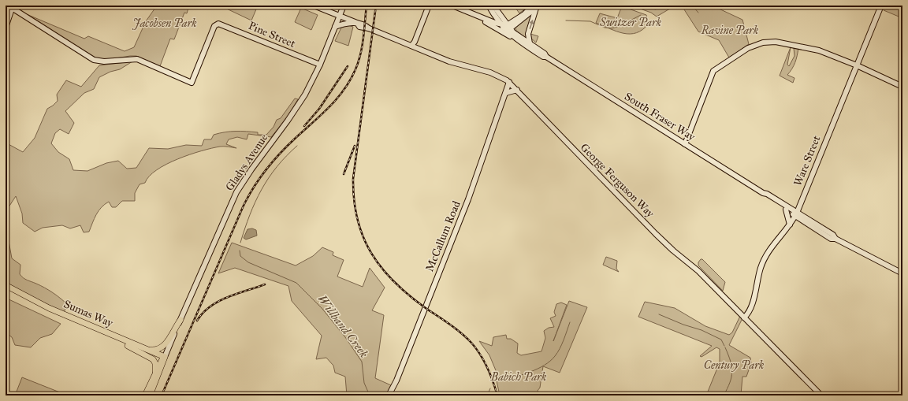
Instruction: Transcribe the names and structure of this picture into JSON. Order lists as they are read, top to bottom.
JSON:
{
  "streets": {
    "highway": ["Sumas Way"],
    "main road": [
      "Pine Street",
      "South Fraser Way",
      "Ware Street",
      "Gladys Avenue",
      "George Ferguson Way",
      "McCallum Road"
    ]
  },
  "crossings": [
    ["Pine Street", "Gladys Avenue"],
    ["South Fraser Way", "Ware Street"],
    ["Ware Street", "George Ferguson Way"],
    ["Gladys Avenue", "George Ferguson Way"],
    ["Gladys Avenue", "Sumas Way"],
    ["George Ferguson Way", "McCallum Road"]
  ],
  "water": ["Willband Creek"],
  "parks": [
    "Switzer Park",
    "Jacobsen Park",
    "Ravine Park",
    "Century Park",
    "Babich Park"
  ]
}
